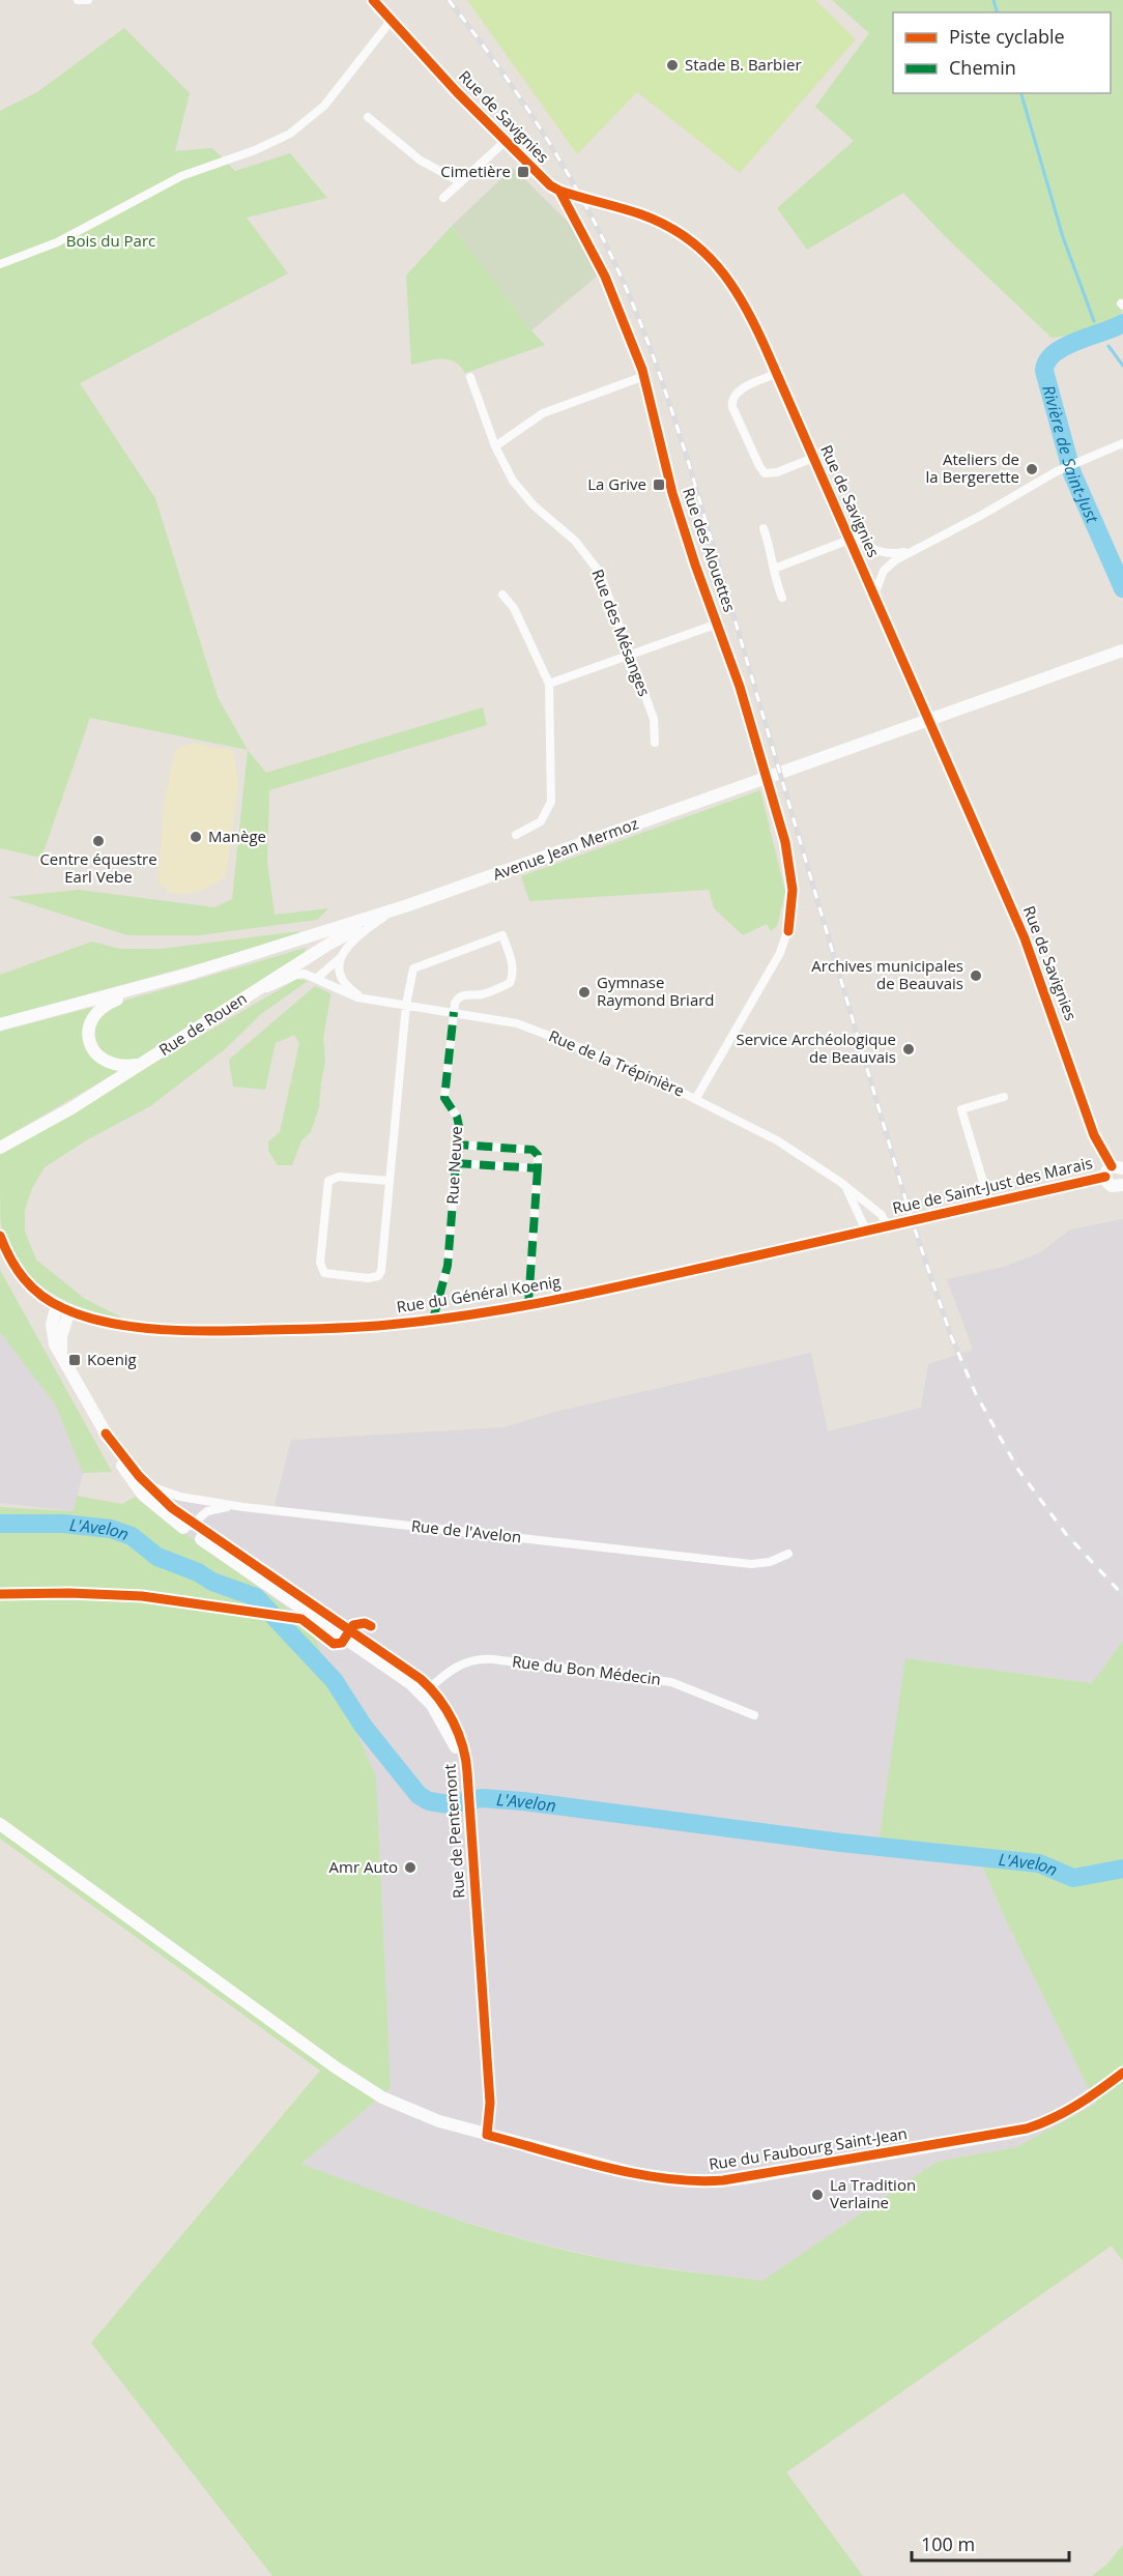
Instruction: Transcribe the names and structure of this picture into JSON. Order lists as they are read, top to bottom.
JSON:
{
  "streets": {
    "street": [
      "Rue de Savignies",
      "Rue des Alouettes",
      "Rue des Mésanges",
      "Avenue Jean Mermoz",
      "Rue de Rouen",
      "Rue de la Trépinière",
      "Rue Neuve",
      "Rue de Saint-Just des Marais",
      "Rue du Général Koenig",
      "Rue de l'Avelon",
      "Rue du Bon Médecin",
      "Rue de Pentemont",
      "Rue du Faubourg Saint-Jean"
    ]
  },
  "crossings": [
    ["Rue de Savignies", "Rue des Alouettes"],
    ["Rue de Savignies", "Rue de Saint-Just des Marais"],
    ["Rue des Alouettes", "Rue de la Trépinière"],
    ["Avenue Jean Mermoz", "Rue de Rouen"],
    ["Rue de Rouen", "Rue de la Trépinière"],
    ["Rue de la Trépinière", "Rue Neuve"],
    ["Rue de la Trépinière", "Rue de Saint-Just des Marais"],
    ["Rue de la Trépinière", "Rue du Général Koenig"],
    ["Rue Neuve", "Rue du Général Koenig"],
    ["Rue de Saint-Just des Marais", "Rue du Général Koenig"],
    ["Rue du Général Koenig", "Rue de Pentemont"],
    ["Rue de l'Avelon", "Rue de Pentemont"],
    ["Rue du Bon Médecin", "Rue de Pentemont"],
    ["Rue de Pentemont", "Rue du Faubourg Saint-Jean"]
  ],
  "water": ["Rivière de Saint-Just", "L'Avelon"],
  "parks": ["Bois du Parc"],
  "places": {
    "other": [
      "Stade B. Barbier",
      "Ateliers de la Bergerette",
      "Manège",
      "Centre équestre Earl Vebe",
      "Archives municipales de Beauvais",
      "Gymnase Raymond Briard",
      "Service Archéologique de Beauvais",
      "Amr Auto",
      "La Tradition Verlaine"
    ],
    "transit": ["Cimetière", "La Grive", "Koenig"]
  },
  "legend": ["Piste cyclable", "Chemin"],
  "scale_bar": "100 m"
}
